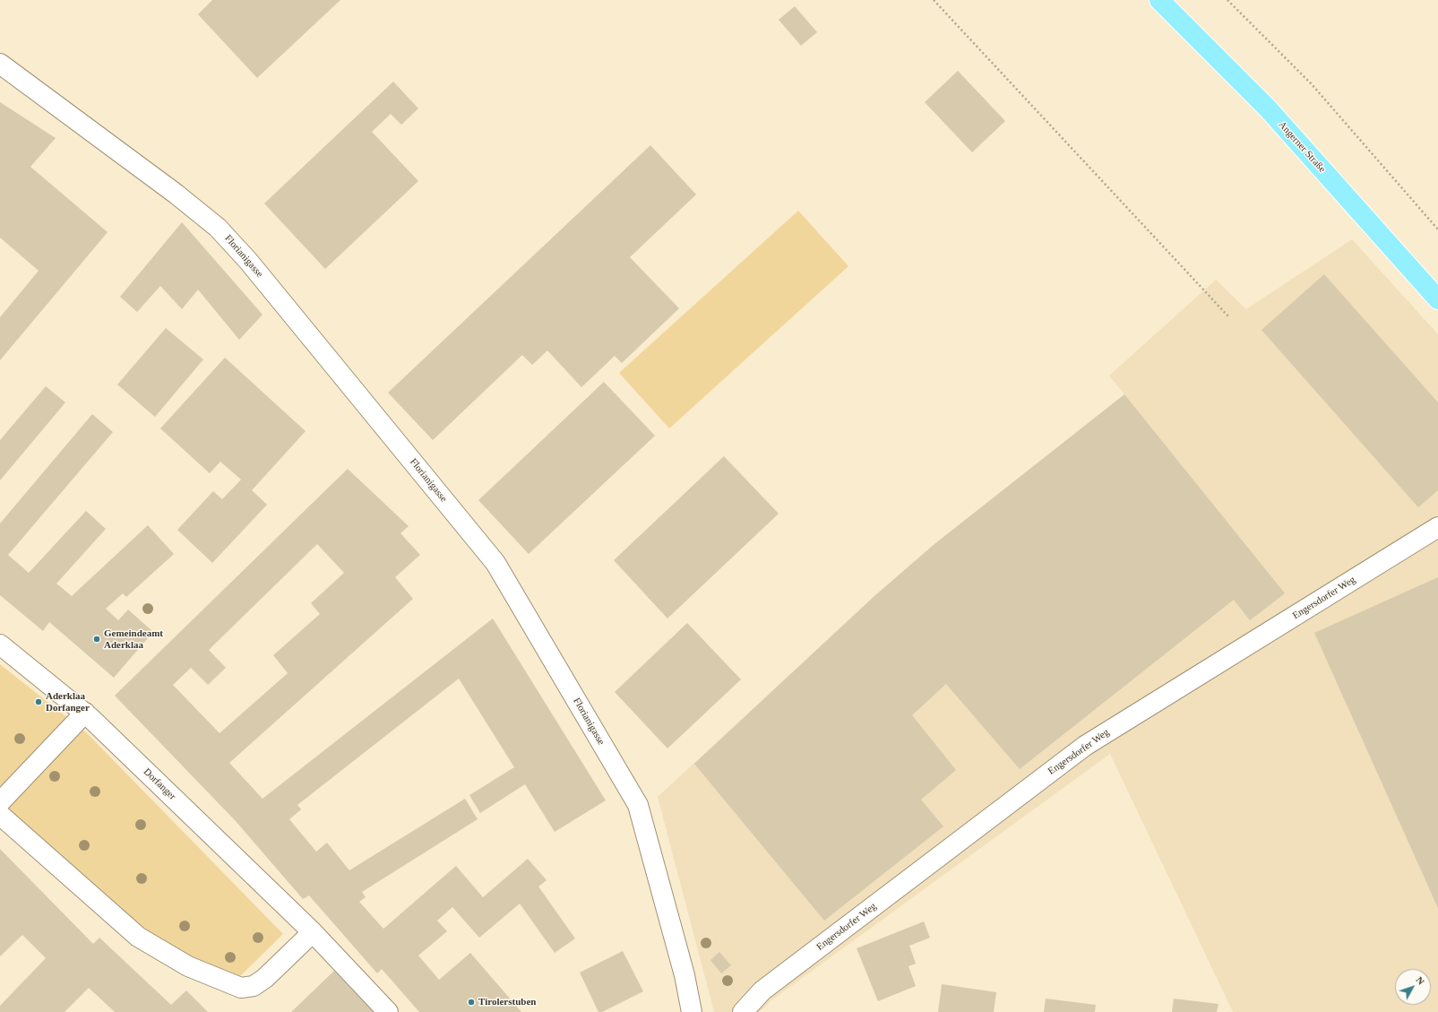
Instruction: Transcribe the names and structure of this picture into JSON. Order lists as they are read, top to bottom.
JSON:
{
  "streets": {
    "main road": ["Angerner Straße"],
    "street": ["Florianigasse", "Engersdorfer Weg", "Dorfanger"]
  },
  "places": ["Gemeindeamt Aderklaa", "Aderklaa Dorfanger", "Tirolerstuben"],
  "north": "top right"
}
